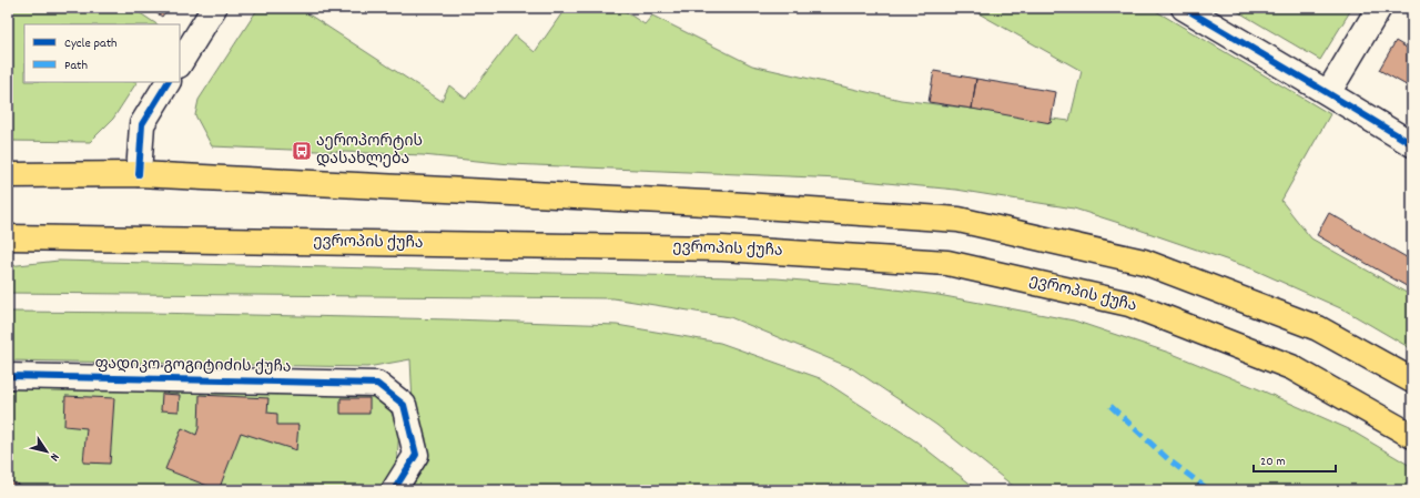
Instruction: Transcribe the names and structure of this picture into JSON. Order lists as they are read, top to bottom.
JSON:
{
  "streets": {
    "main road": ["ევროპის ქუჩა"],
    "street": ["ფადიკო გოგიტიძის ქუჩა"]
  },
  "places": {
    "bus stop": ["აეროპორტის დასახლება"]
  },
  "legend": ["Cycle path", "Path"],
  "scale_bar": "20 m",
  "north": "bottom right"
}
